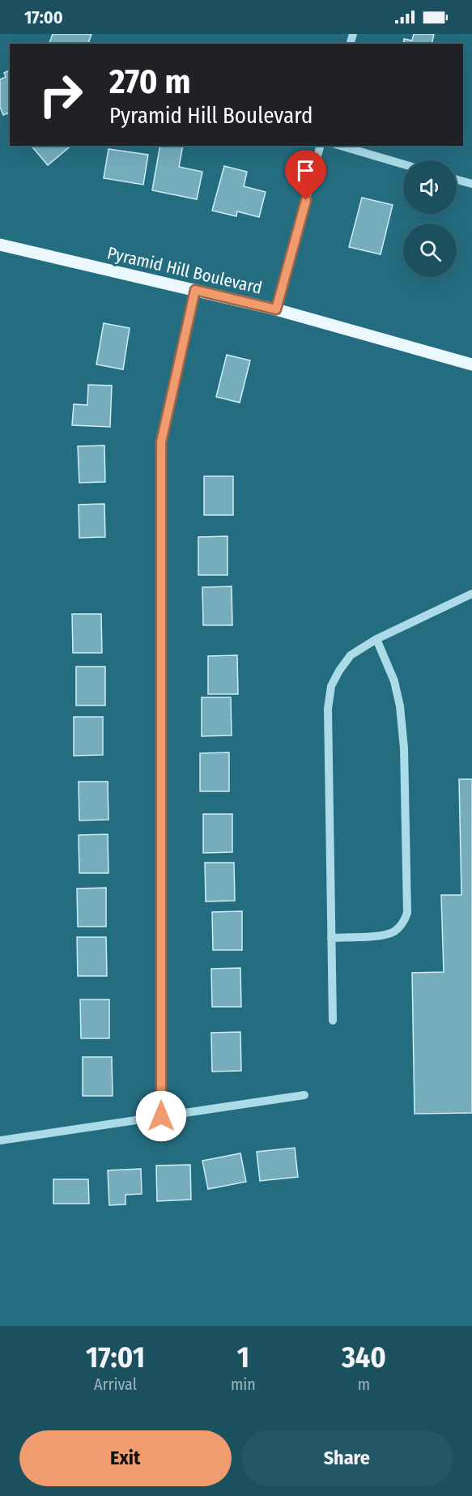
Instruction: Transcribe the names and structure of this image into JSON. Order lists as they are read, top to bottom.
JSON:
{
  "streets": {
    "main road": ["Pyramid Hill Boulevard"]
  },
  "page": {
    "status": "17:00",
    "turn": ["270 m", "Pyramid Hill Boulevard"],
    "eta": [
      "17:01",
      "Arrival",
      "1",
      "min",
      "340",
      "m"
    ],
    "buttons": ["Exit", "Share"]
  }
}
